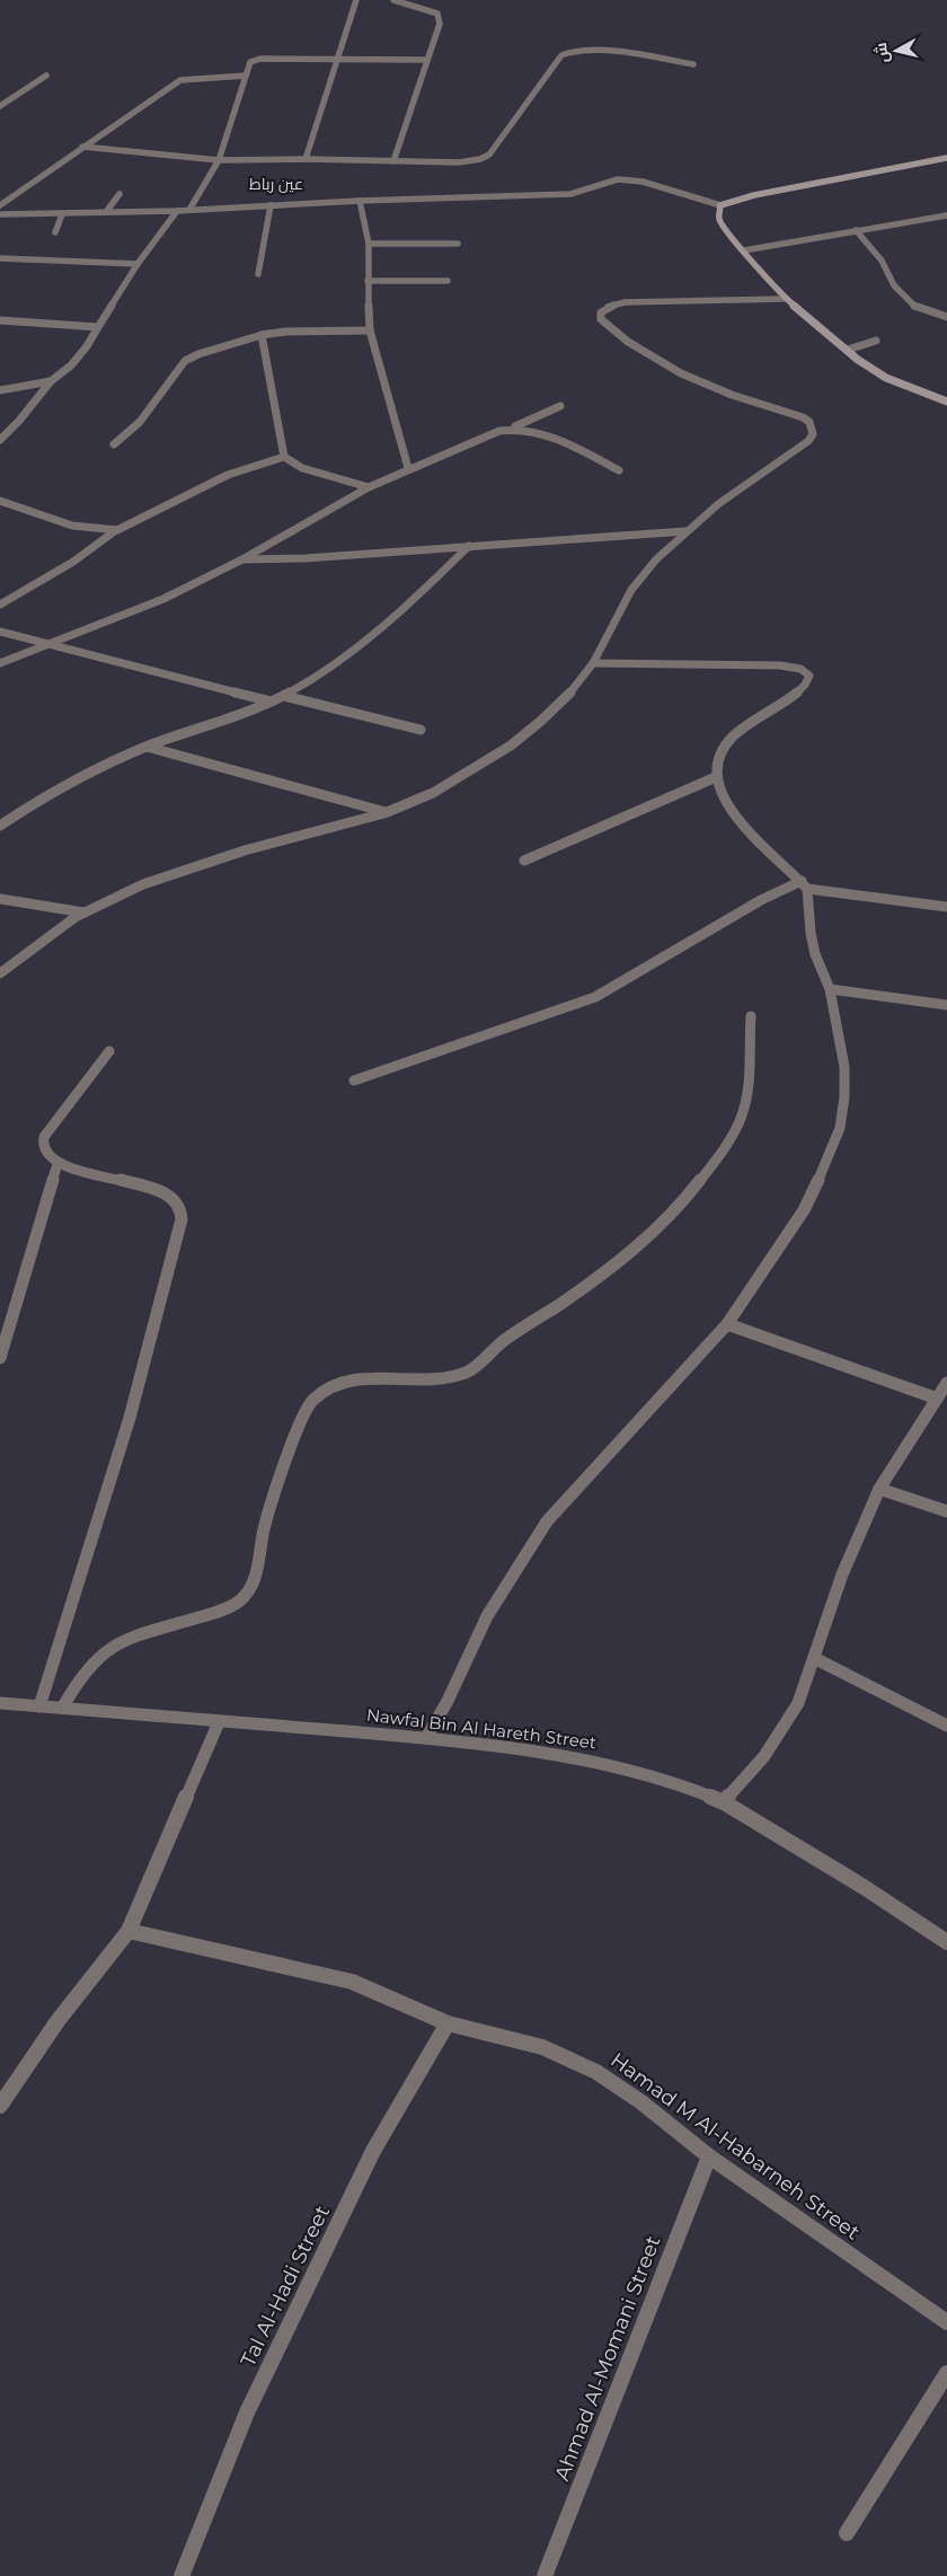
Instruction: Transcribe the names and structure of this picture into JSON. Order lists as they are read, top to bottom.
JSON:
{
  "streets": {
    "street": [
      "Nawfal Bin Al Hareth Street",
      "Hamad M Al-Habarneh Street",
      "Tal Al-Hadi Street",
      "Ahmad Al-Momani Street"
    ]
  },
  "crossings": [
    ["Hamad M Al-Habarneh Street", "Tal Al-Hadi Street"],
    ["Hamad M Al-Habarneh Street", "Ahmad Al-Momani Street"]
  ],
  "districts": ["عين رباط"],
  "north": "left"
}
